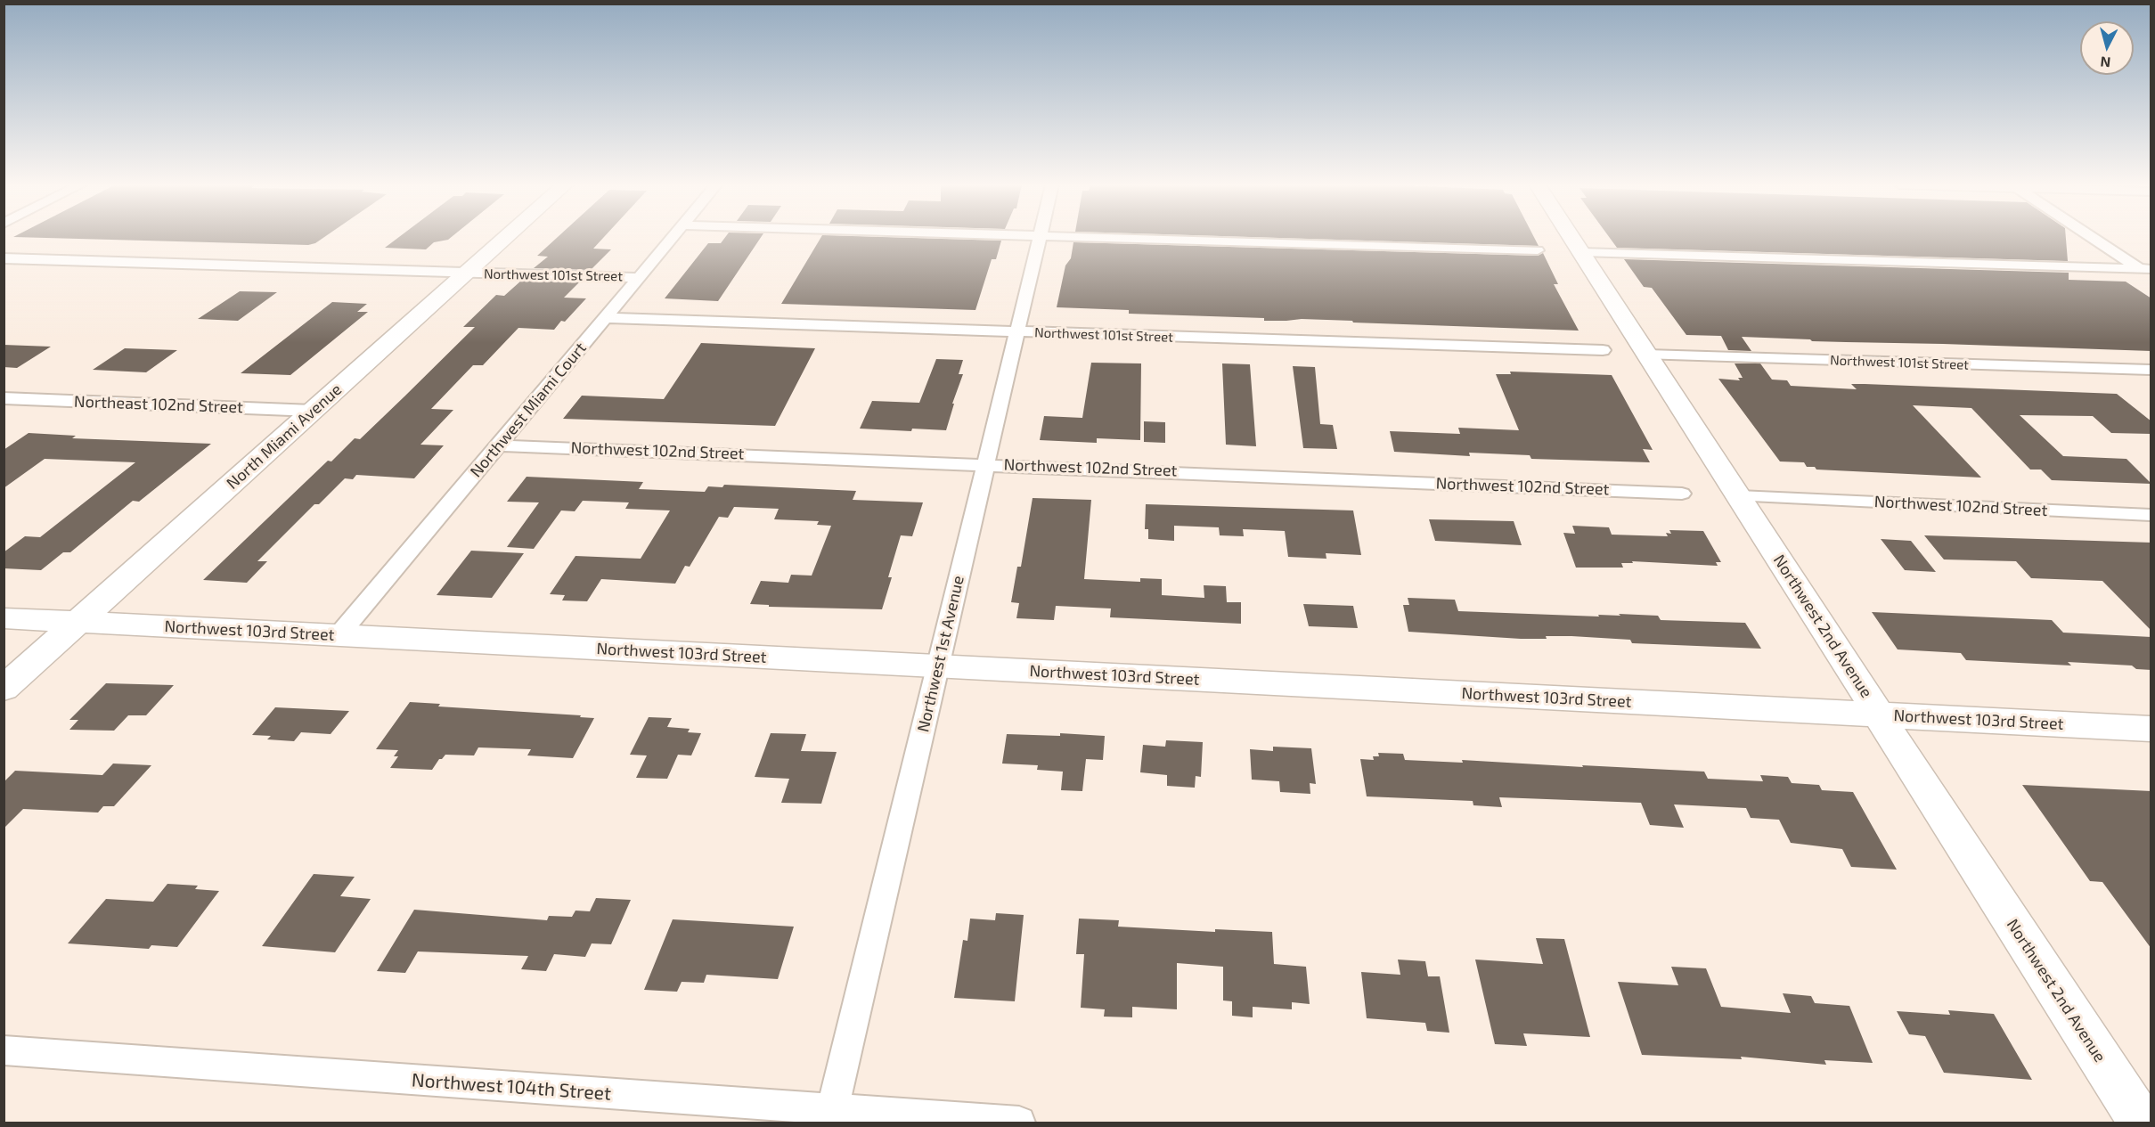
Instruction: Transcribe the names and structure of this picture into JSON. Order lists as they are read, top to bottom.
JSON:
{
  "streets": {
    "main road": ["North Miami Avenue", "Northwest 2nd Avenue", "Northwest 103rd Street"],
    "street": [
      "Northwest 101st Street",
      "Northeast 102nd Street",
      "Northwest Miami Court",
      "Northwest 102nd Street",
      "Northwest 1st Avenue",
      "Northwest 104th Street"
    ]
  },
  "crossings": [
    ["Northwest 101st Street", "Northwest Miami Court"],
    ["Northwest 101st Street", "North Miami Avenue"],
    ["Northwest 101st Street", "Northwest 2nd Avenue"],
    ["Northwest 101st Street", "Northwest 1st Avenue"],
    ["Northeast 102nd Street", "North Miami Avenue"],
    ["Northwest Miami Court", "Northwest 102nd Street"],
    ["Northwest Miami Court", "Northwest 103rd Street"],
    ["North Miami Avenue", "Northwest 103rd Street"],
    ["Northwest 102nd Street", "Northwest 2nd Avenue"],
    ["Northwest 102nd Street", "Northwest 1st Avenue"],
    ["Northwest 2nd Avenue", "Northwest 103rd Street"],
    ["Northwest 103rd Street", "Northwest 1st Avenue"],
    ["Northwest 1st Avenue", "Northwest 104th Street"]
  ],
  "north": "bottom"
}
